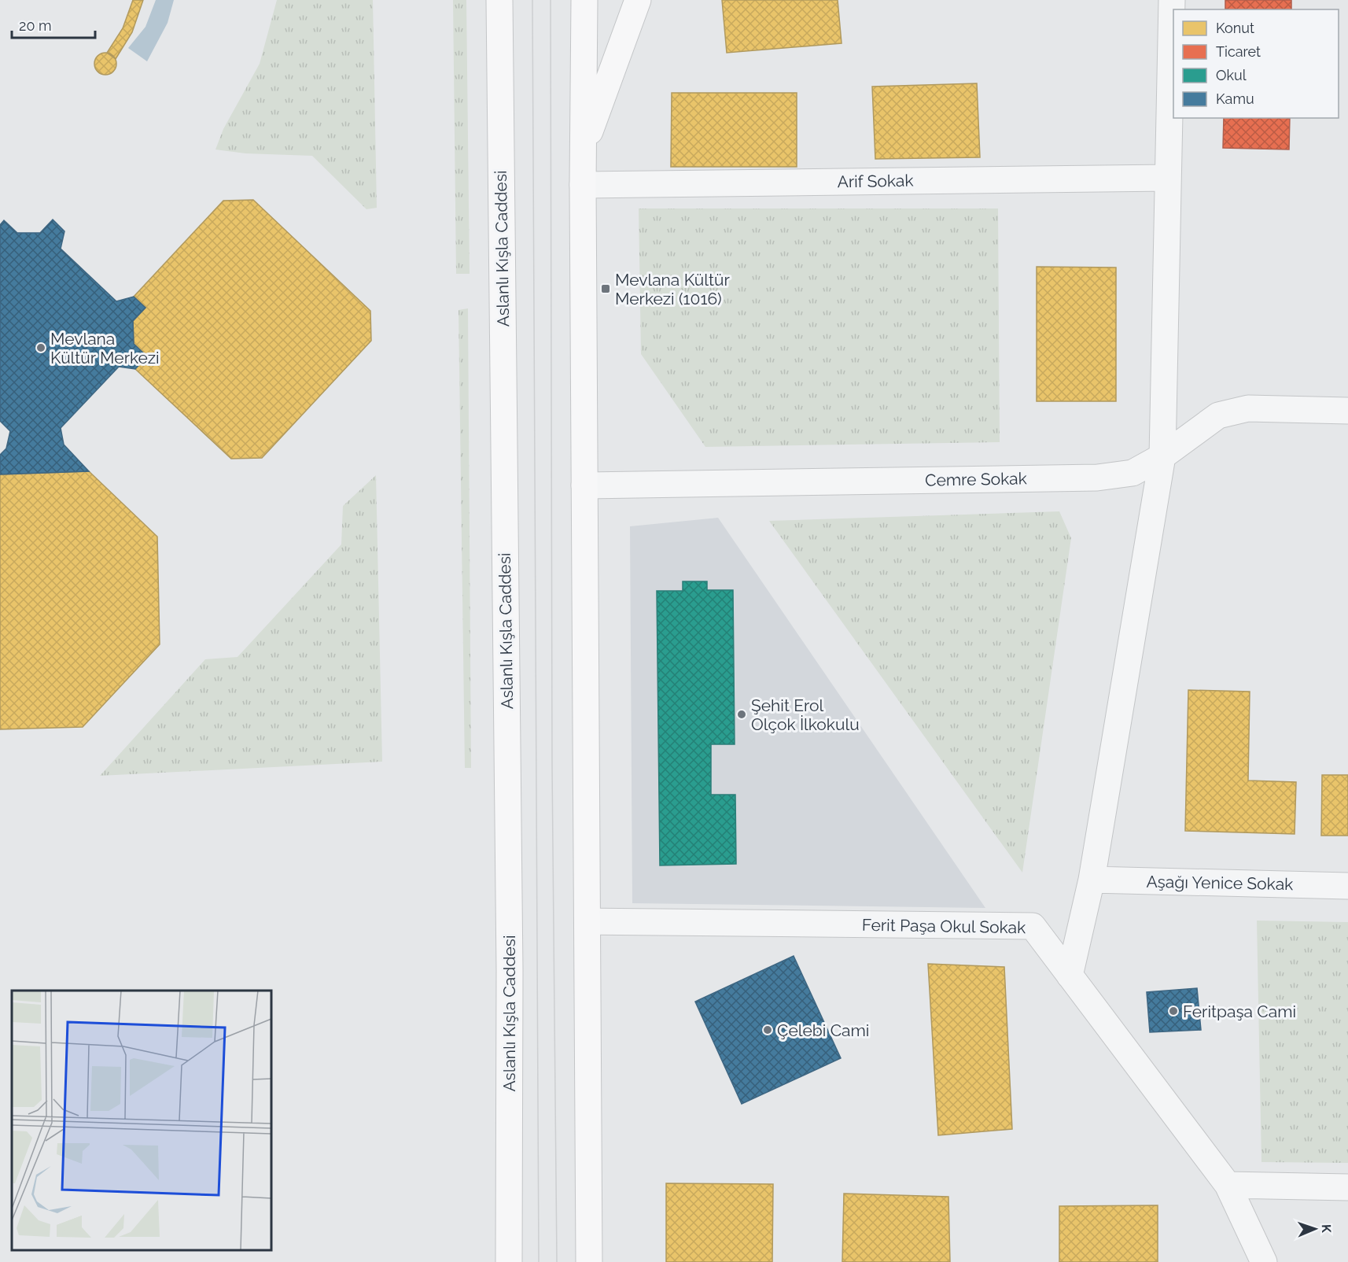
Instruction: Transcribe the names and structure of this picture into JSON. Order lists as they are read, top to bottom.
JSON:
{
  "streets": {
    "main road": ["Aslanlı Kışla Caddesi"],
    "street": [
      "Arif Sokak",
      "Cemre Sokak",
      "Aşağı Yenice Sokak",
      "Ferit Paşa Okul Sokak"
    ]
  },
  "places": {
    "transit": ["Mevlana Kültür Merkezi (1016)"],
    "other": [
      "Mevlana Kültür Merkezi",
      "Şehit Erol Olçok İlkokulu",
      "Feritpaşa Cami",
      "Çelebi Cami"
    ]
  },
  "legend": [
    "Konut",
    "Ticaret",
    "Okul",
    "Kamu"
  ],
  "scale_bar": "20 m",
  "north": "right"
}
